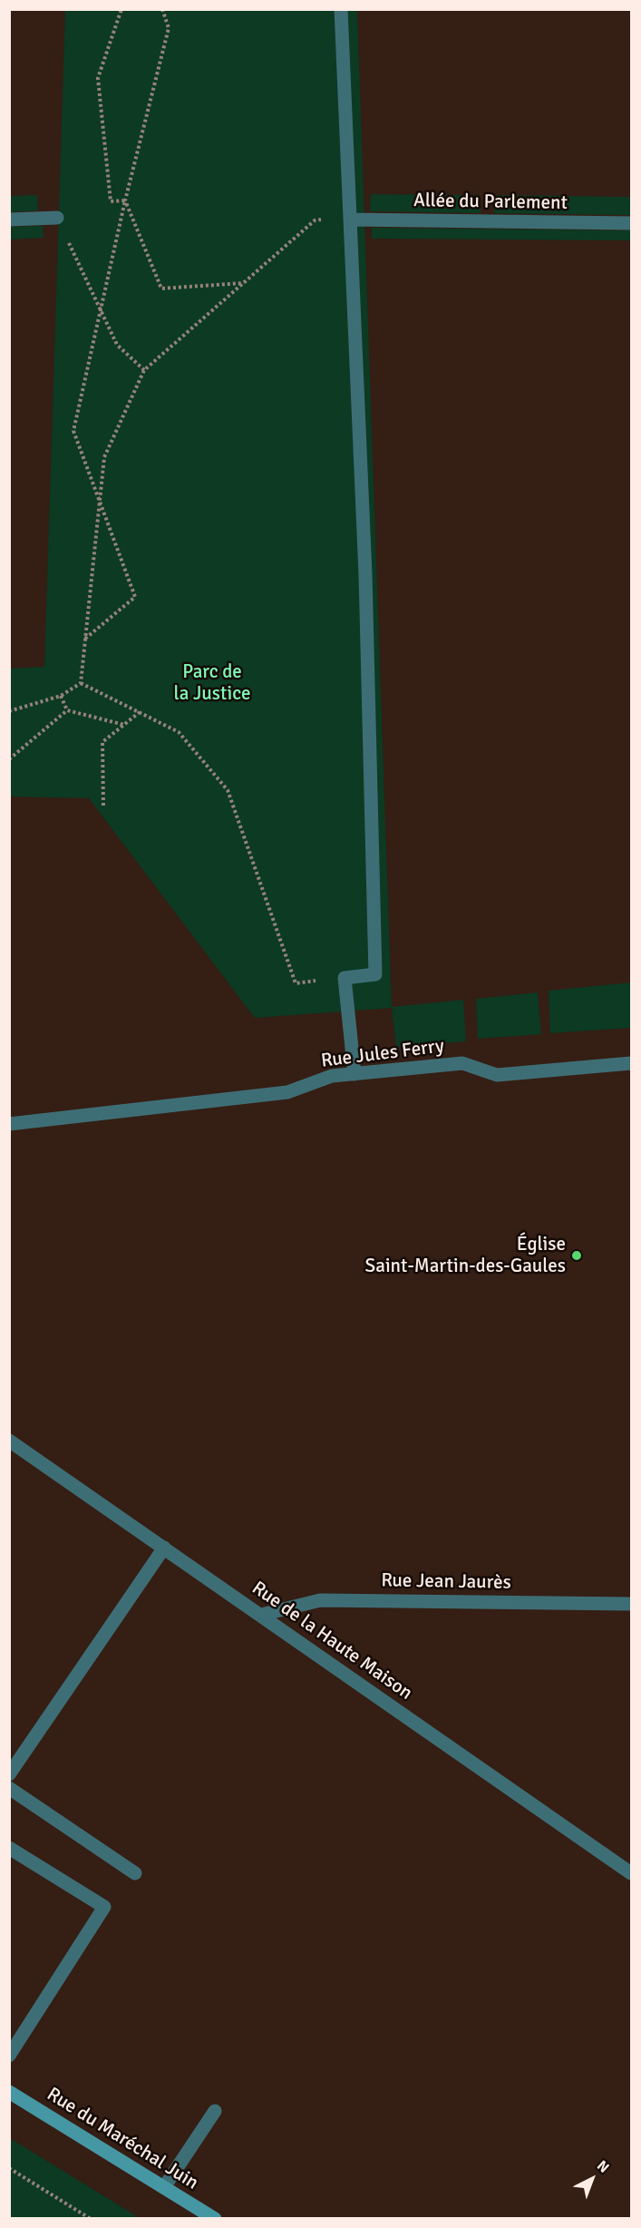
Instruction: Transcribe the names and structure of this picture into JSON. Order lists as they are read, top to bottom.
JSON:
{
  "streets": {
    "street": [
      "Allée du Parlement",
      "Rue Jules Ferry",
      "Rue Jean Jaurès",
      "Rue de la Haute Maison",
      "Rue du Maréchal Juin"
    ]
  },
  "crossings": [
    ["Rue Jean Jaurès", "Rue de la Haute Maison"]
  ],
  "parks": ["Parc de la Justice"],
  "places": ["Église Saint-Martin-des-Gaules"],
  "north": "top right"
}
